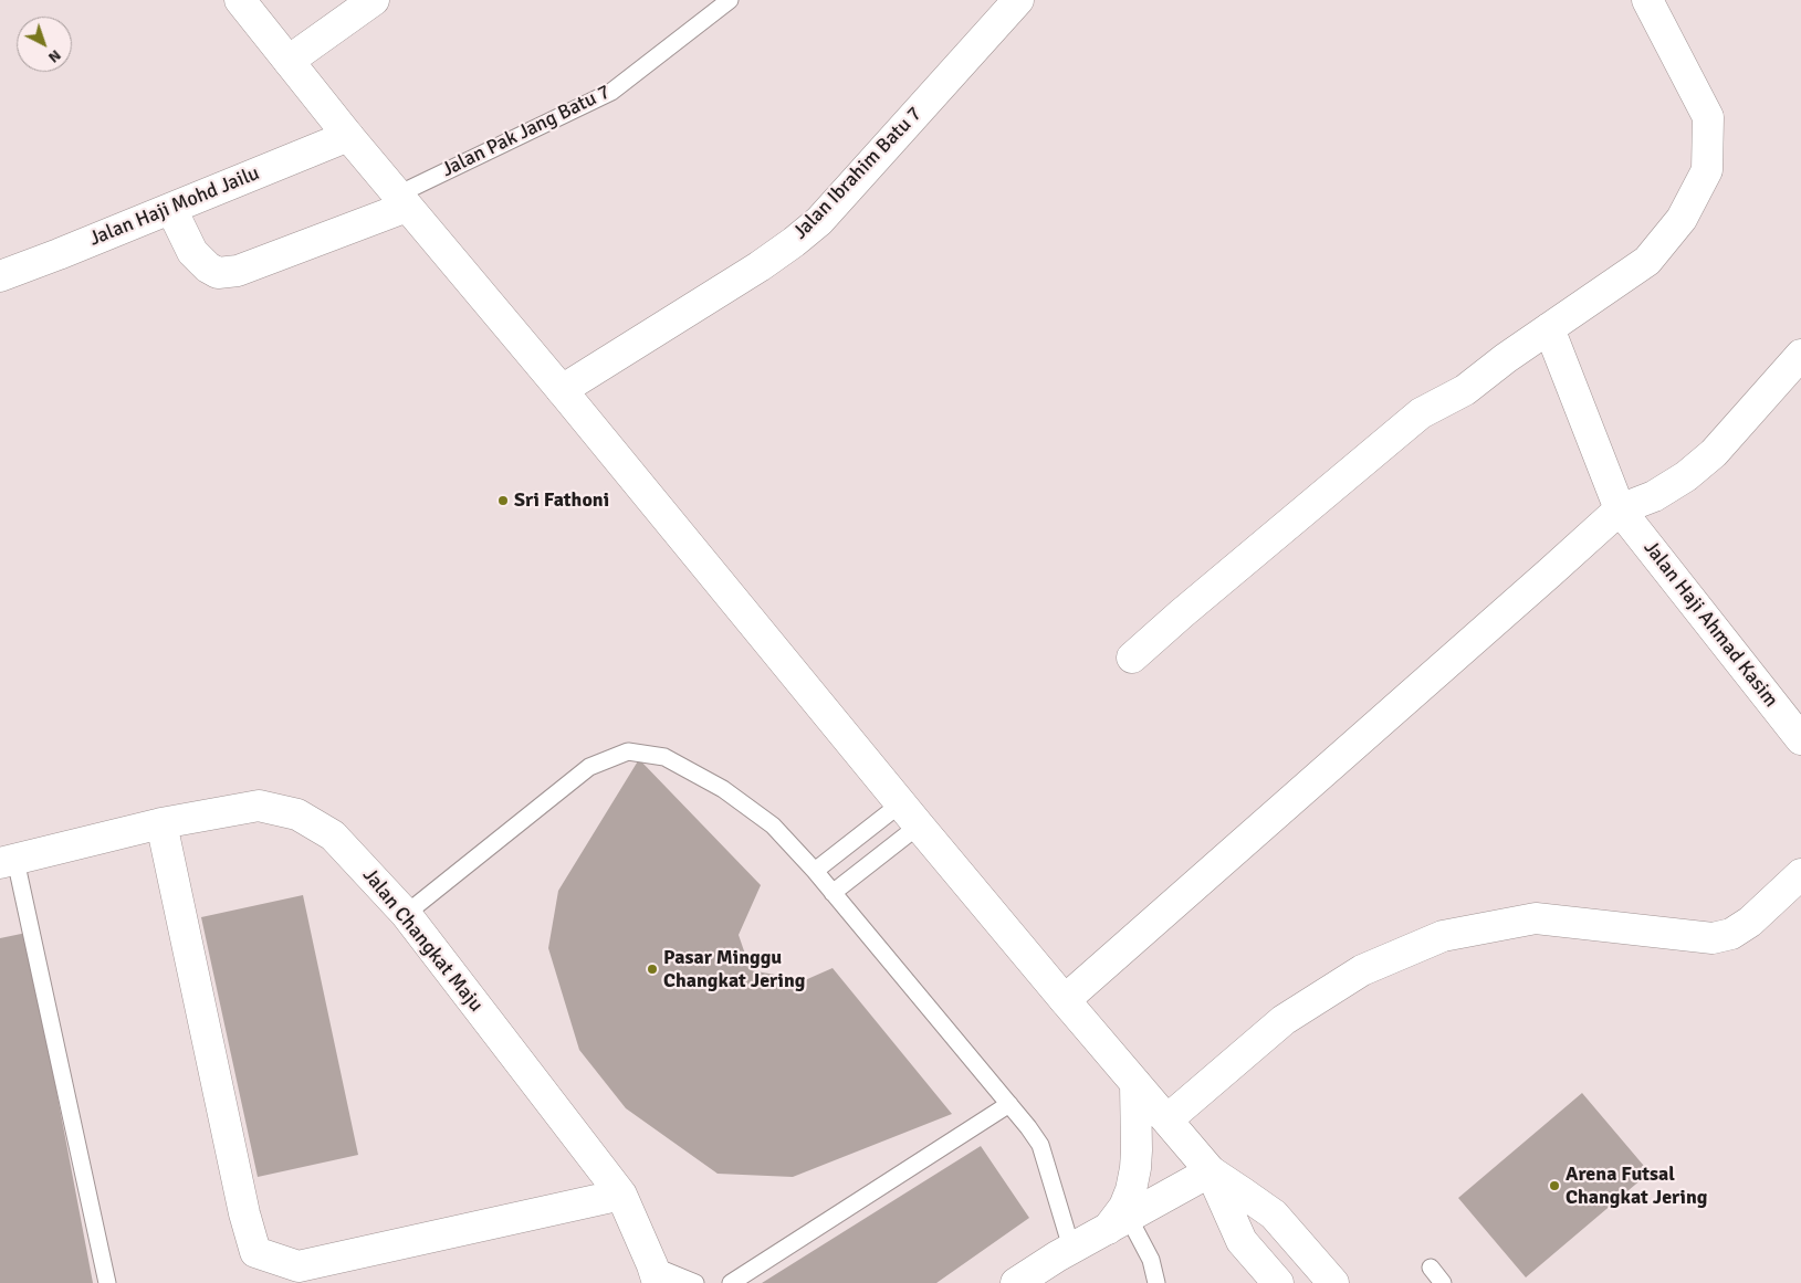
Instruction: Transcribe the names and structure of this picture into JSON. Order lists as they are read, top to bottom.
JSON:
{
  "streets": {
    "street": [
      "Jalan Ibrahim Batu 7",
      "Jalan Haji Mohd Jailu",
      "Jalan Haji Ahmad Kasim",
      "Jalan Changkat Maju"
    ],
    "lane": ["Jalan Pak Jang Batu 7"]
  },
  "places": ["Sri Fathoni", "Pasar Minggu Changkat Jering", "Arena Futsal Changkat Jering"],
  "north": "bottom right"
}
